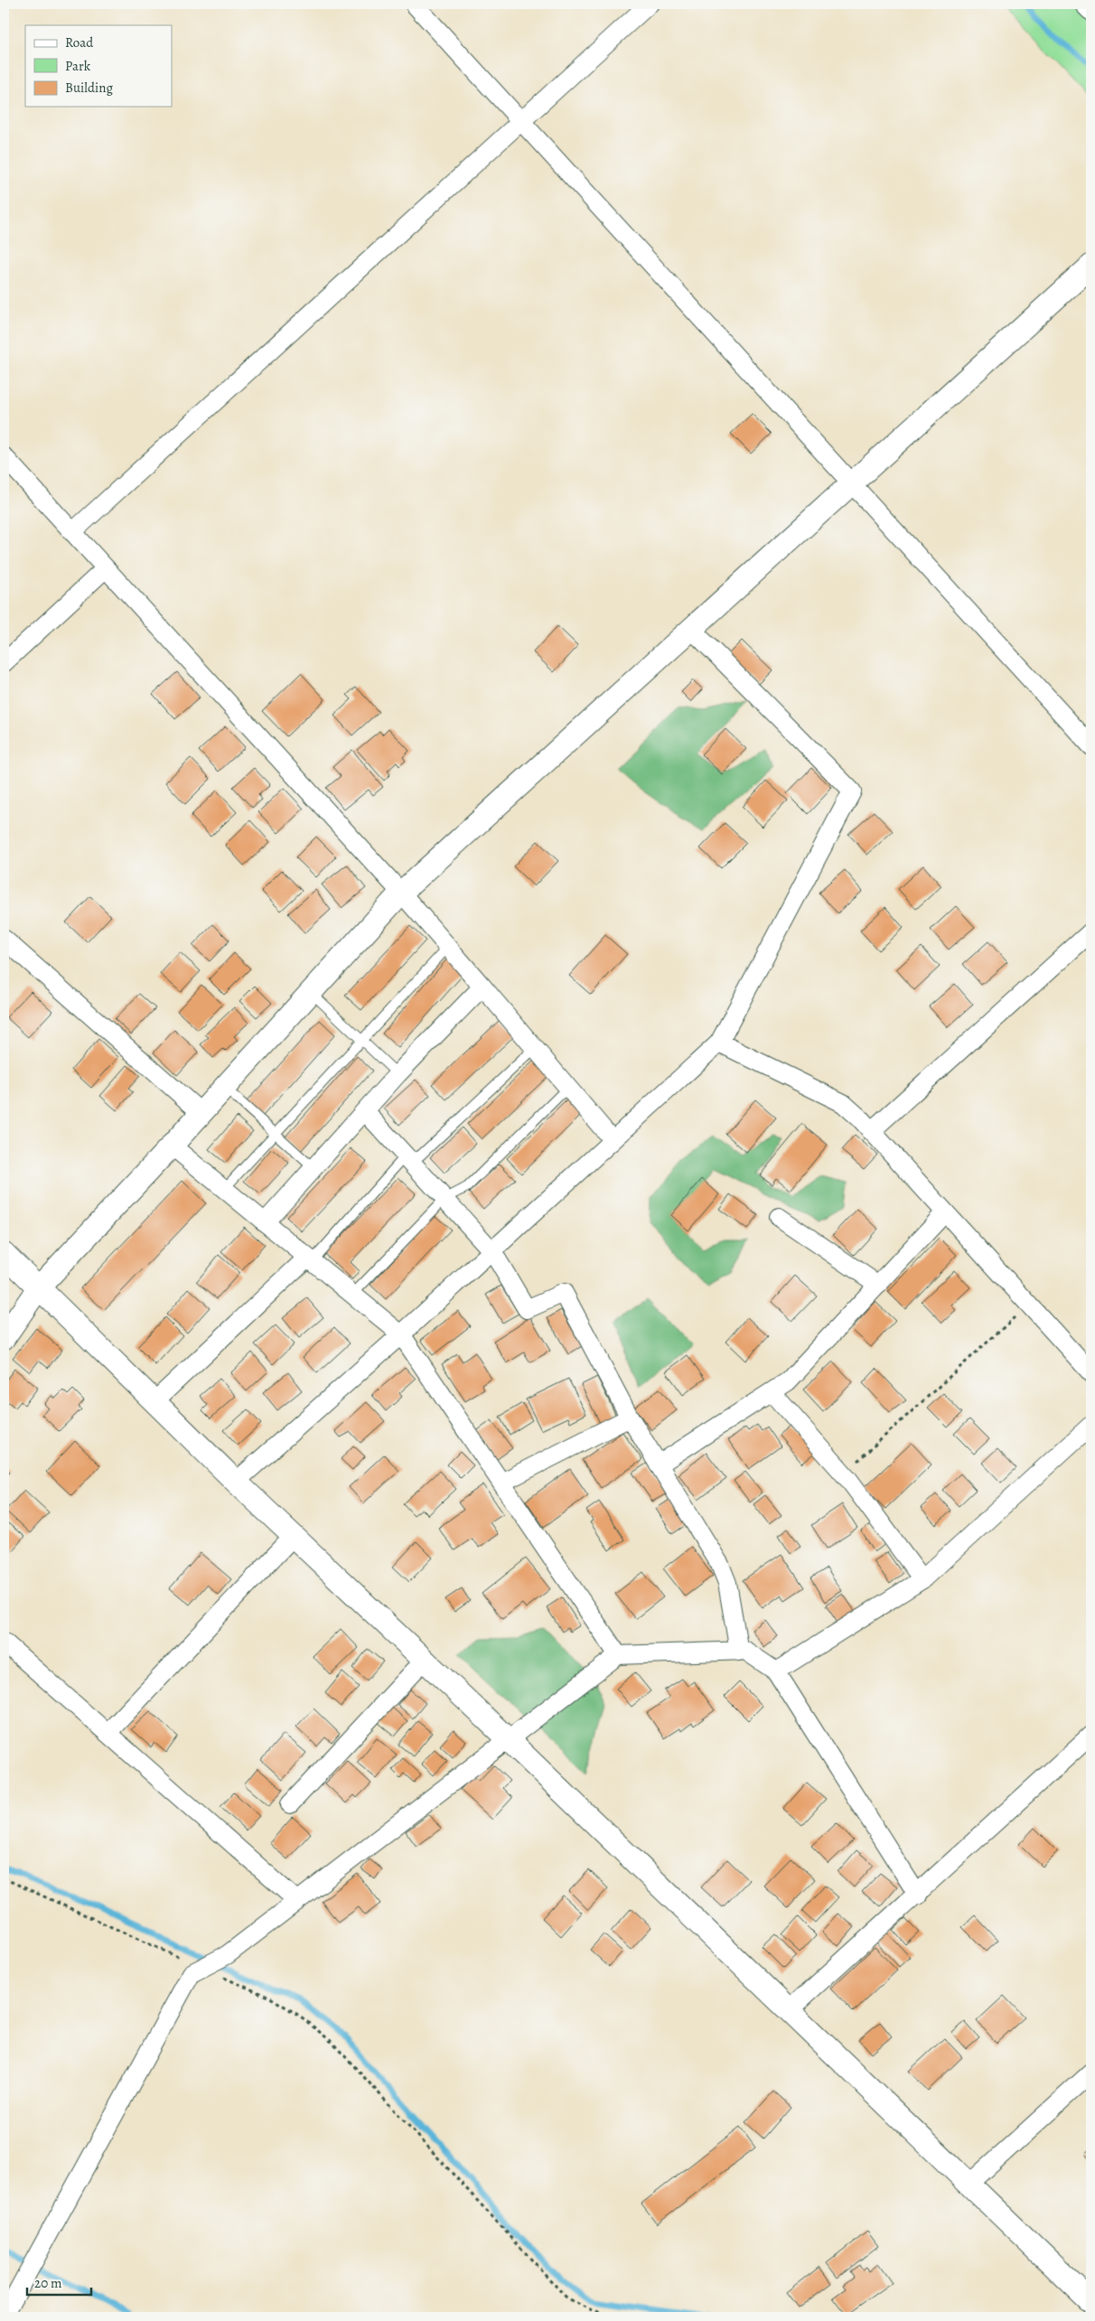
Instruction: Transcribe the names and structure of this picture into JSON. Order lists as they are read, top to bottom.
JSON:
{
  "legend": ["Road", "Park", "Building"],
  "scale_bar": "20 m"
}
